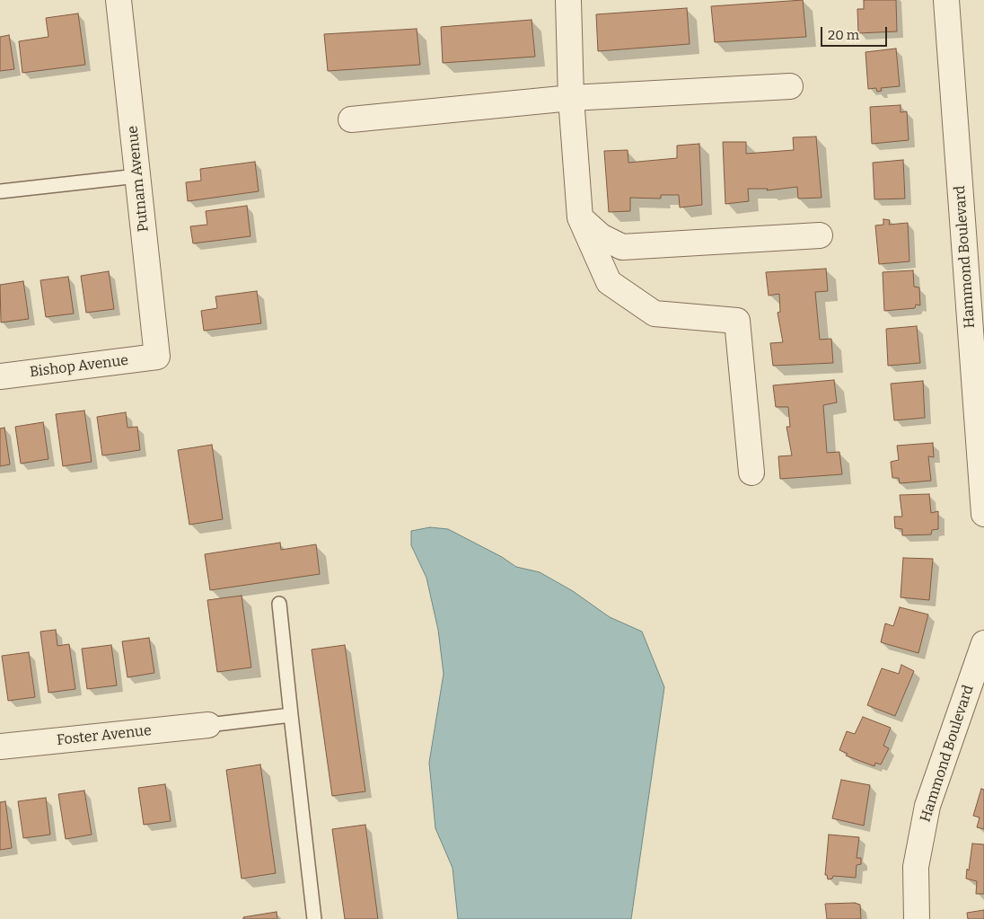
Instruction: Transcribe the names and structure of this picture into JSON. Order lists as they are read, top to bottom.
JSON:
{
  "streets": {
    "street": [
      "Putnam Avenue",
      "Hammond Boulevard",
      "Bishop Avenue",
      "Foster Avenue"
    ]
  },
  "crossings": [
    ["Putnam Avenue", "Bishop Avenue"]
  ],
  "scale_bar": "20 m"
}
